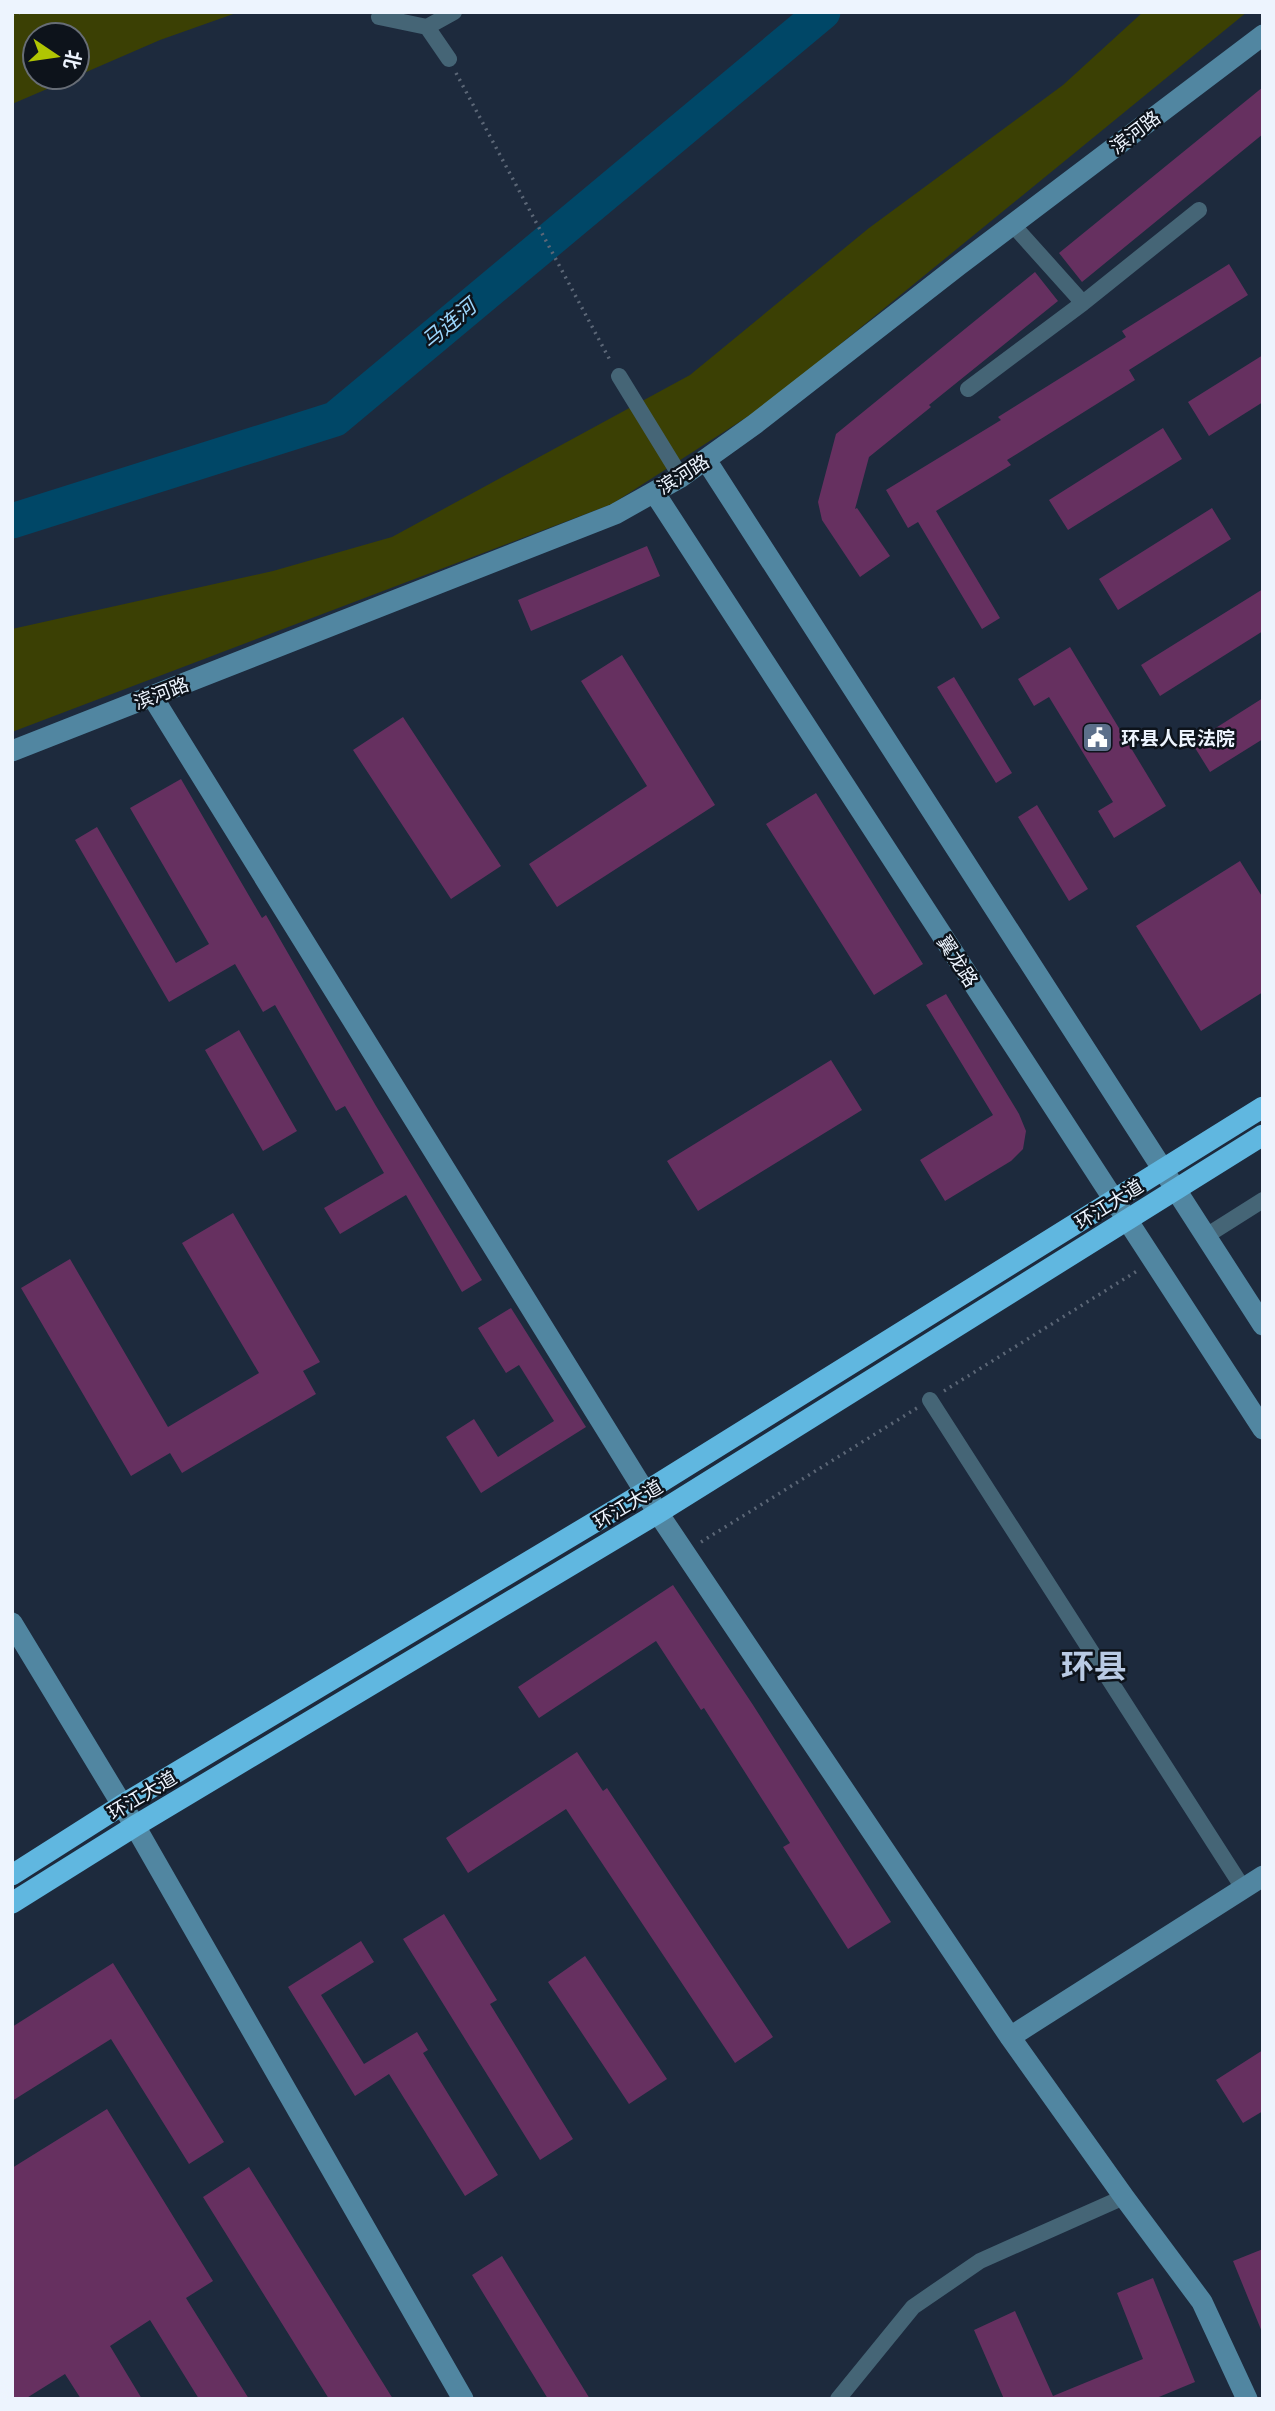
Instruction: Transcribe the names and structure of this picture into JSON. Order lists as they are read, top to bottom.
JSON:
{
  "streets": {
    "highway": ["环江大道"],
    "main road": ["滨河路", "翼龙路"]
  },
  "crossings": [
    ["滨河路", "翼龙路"],
    ["翼龙路", "环江大道"]
  ],
  "districts": ["环县"],
  "water": ["马连河"],
  "places": {
    "public building": ["环县人民法院"]
  },
  "north": "right"
}
